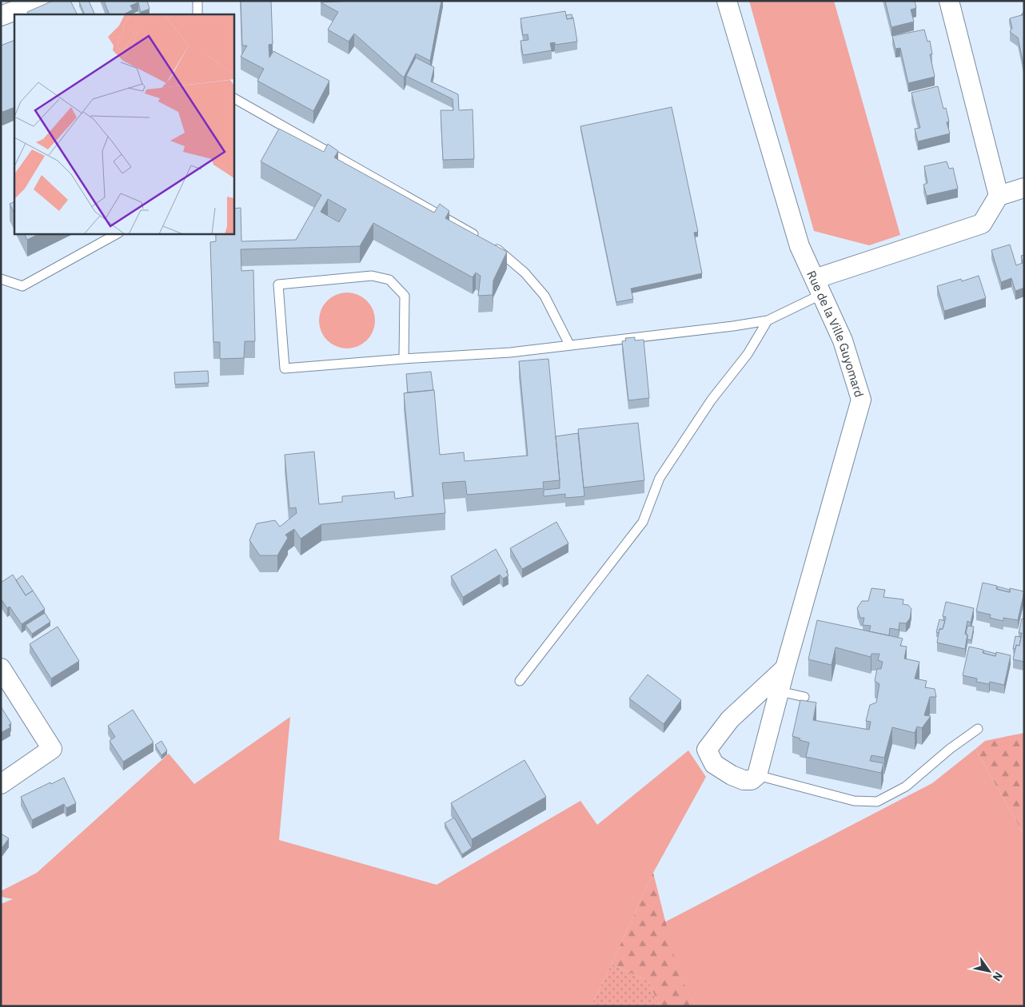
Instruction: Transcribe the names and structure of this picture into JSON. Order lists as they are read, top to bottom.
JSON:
{
  "streets": {
    "street": ["Rue de la Ville Guyomard"]
  },
  "north": "bottom right"
}
